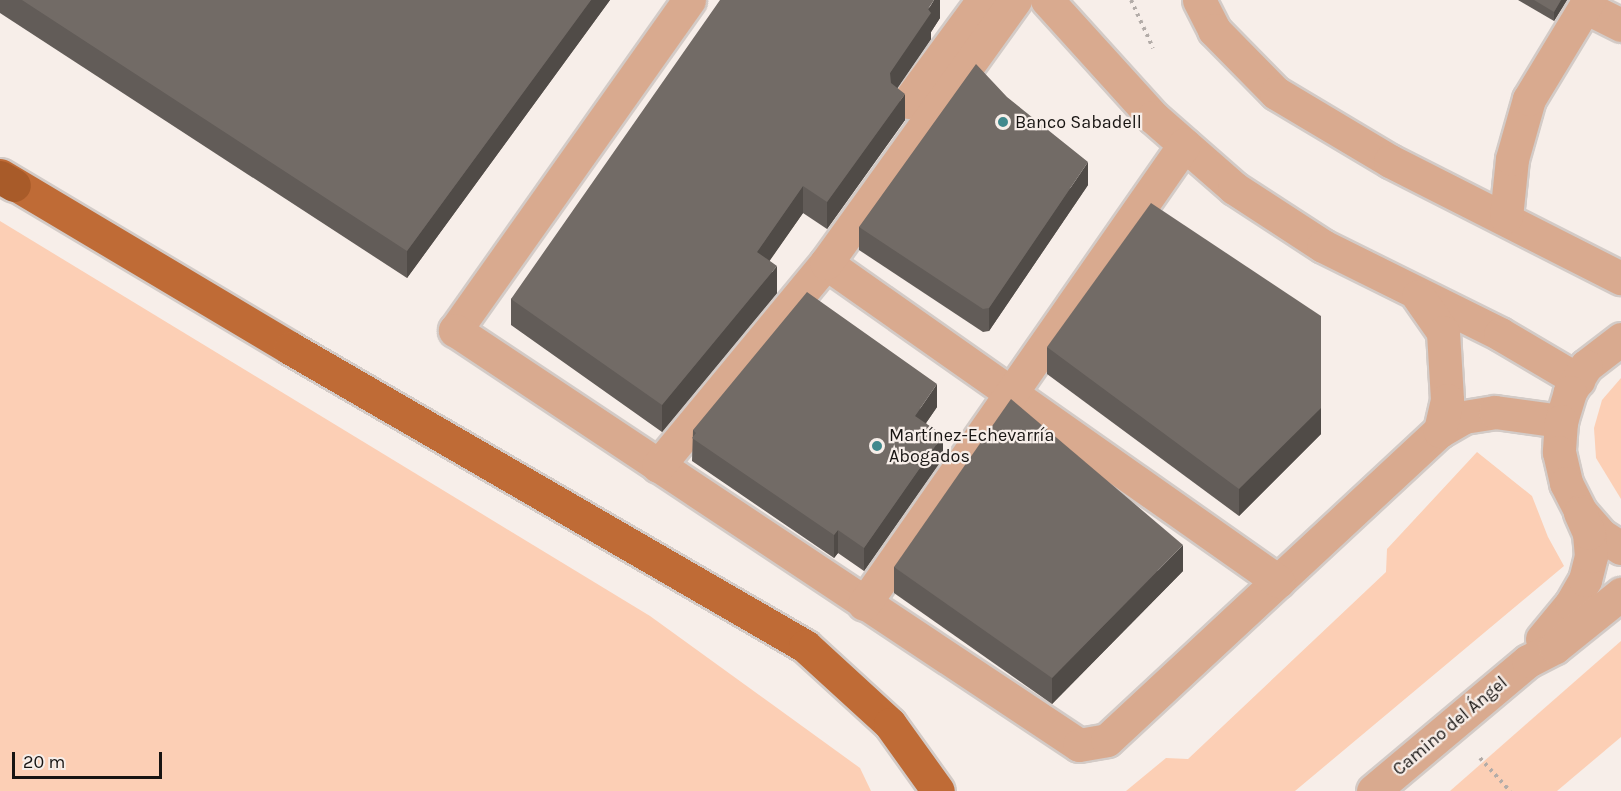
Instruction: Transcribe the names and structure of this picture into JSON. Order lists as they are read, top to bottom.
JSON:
{
  "streets": {
    "street": ["Camino del Ángel"]
  },
  "places": ["Banco Sabadell", "Martínez-Echevarría Abogados"],
  "scale_bar": "20 m"
}
